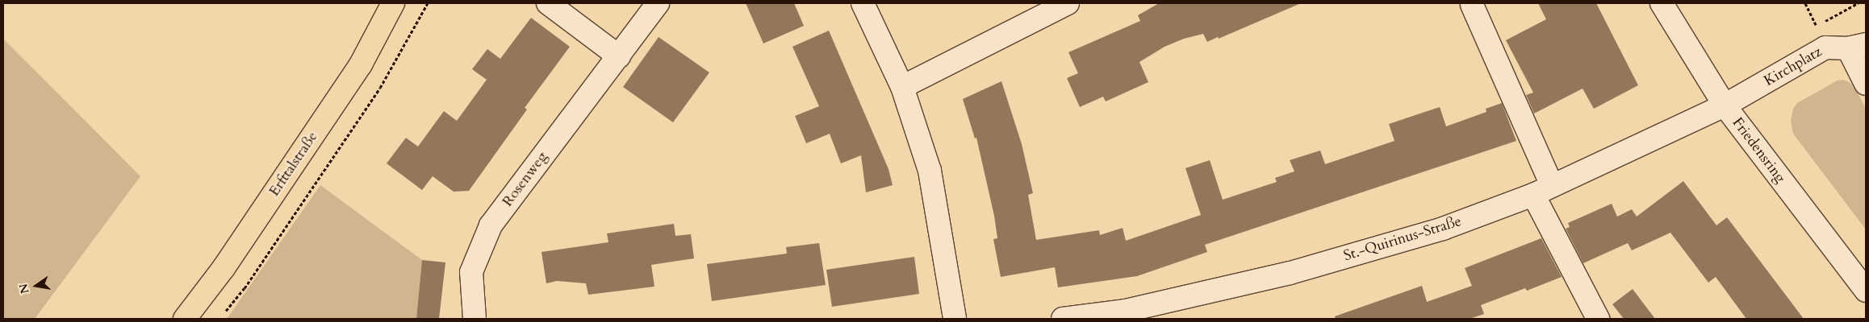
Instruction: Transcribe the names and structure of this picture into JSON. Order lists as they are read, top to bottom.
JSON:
{
  "streets": {
    "main road": ["Erfttalstraße"],
    "street": [
      "Kirchplatz",
      "Friedensring",
      "Rosenweg",
      "St.-Quirinus-Straße"
    ]
  },
  "crossings": [
    ["Kirchplatz", "Friedensring"],
    ["Kirchplatz", "St.-Quirinus-Straße"],
    ["Friedensring", "St.-Quirinus-Straße"]
  ],
  "north": "left"
}
